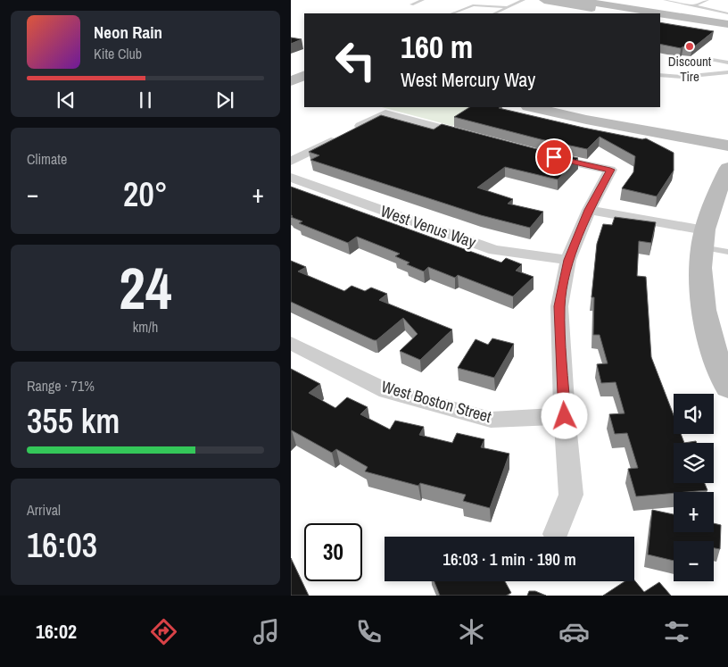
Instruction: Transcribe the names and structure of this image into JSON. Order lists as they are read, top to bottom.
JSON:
{
  "streets": {
    "street": ["West Venus Way", "West Boston Street"]
  },
  "places": ["Discount Tire"],
  "page": {
    "turn": ["160 m", "West Mercury Way"],
    "song": ["Neon Rain", "Kite Club"],
    "tile": [
      "Climate",
      ["24", "km/h"],
      ["Range · 71%", "355 km"],
      ["Arrival", "16:03"]
    ],
    "heat": ["−", "20°", "+"],
    "map_buttons": ["+", "−"],
    "limit": "30",
    "trip": "16:03 · 1 min · 190 m",
    "tabs": "16:02"
  }
}
